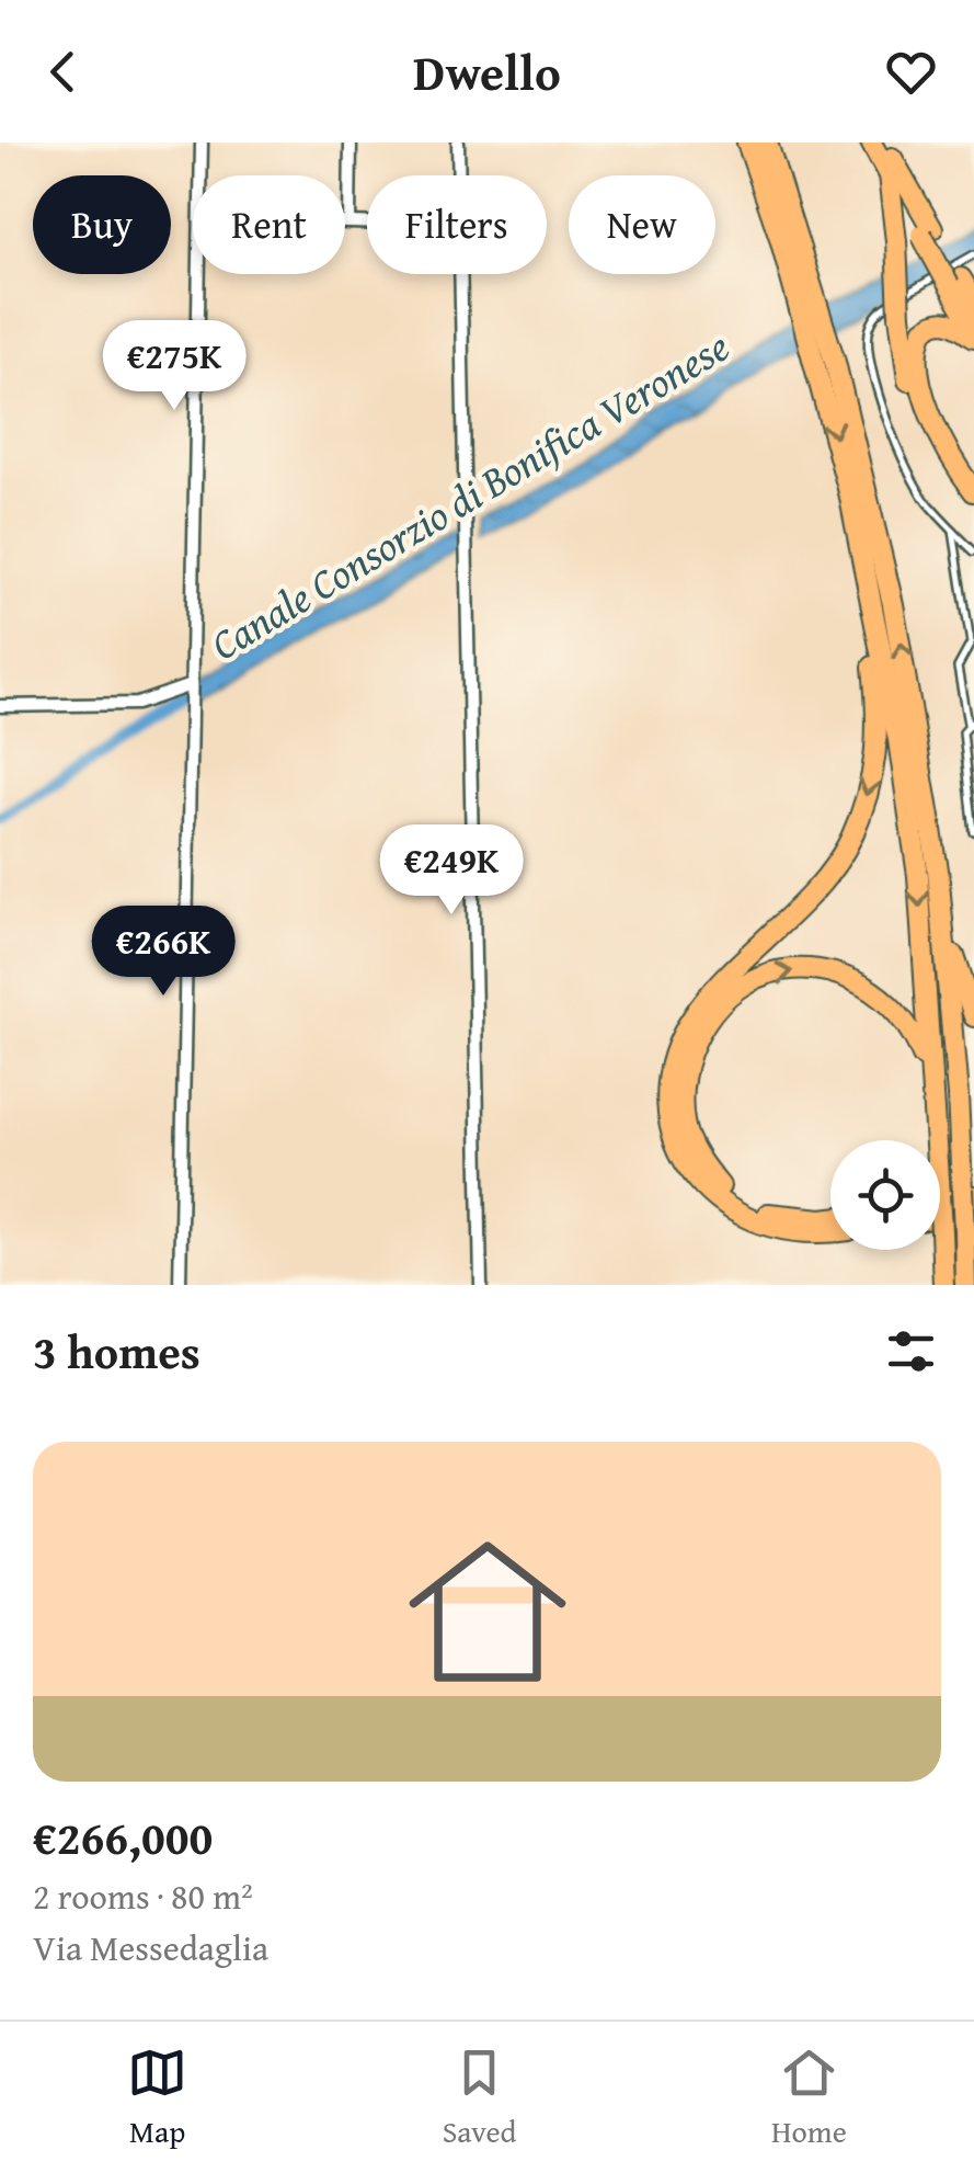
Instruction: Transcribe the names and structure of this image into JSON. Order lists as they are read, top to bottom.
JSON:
{
  "water": ["Canale Consorzio di Bonifica Veronese"],
  "page": {
    "header": "Dwello",
    "chip": [
      "Buy",
      "Rent",
      "Filters",
      "New"
    ],
    "price": ["€275K", "€249K", "€266K"],
    "heading": "3 homes",
    "list": [
      {
        "name": "€266,000",
        "note": "2 rooms · 80 m² · Via Messedaglia"
      }
    ],
    "tabs": ["Map", "Saved", "Home"]
  }
}
